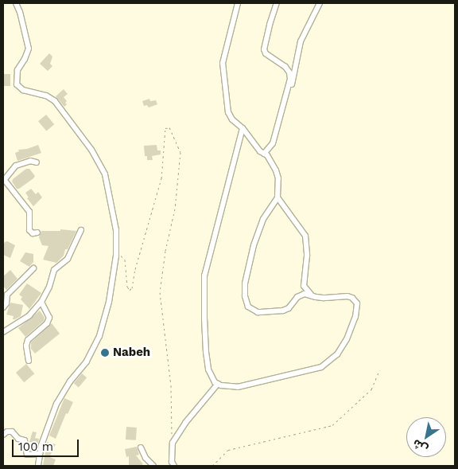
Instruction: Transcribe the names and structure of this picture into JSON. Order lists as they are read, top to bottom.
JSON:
{
  "places": ["Nabeh"],
  "scale_bar": "100 m",
  "north": "bottom left"
}
